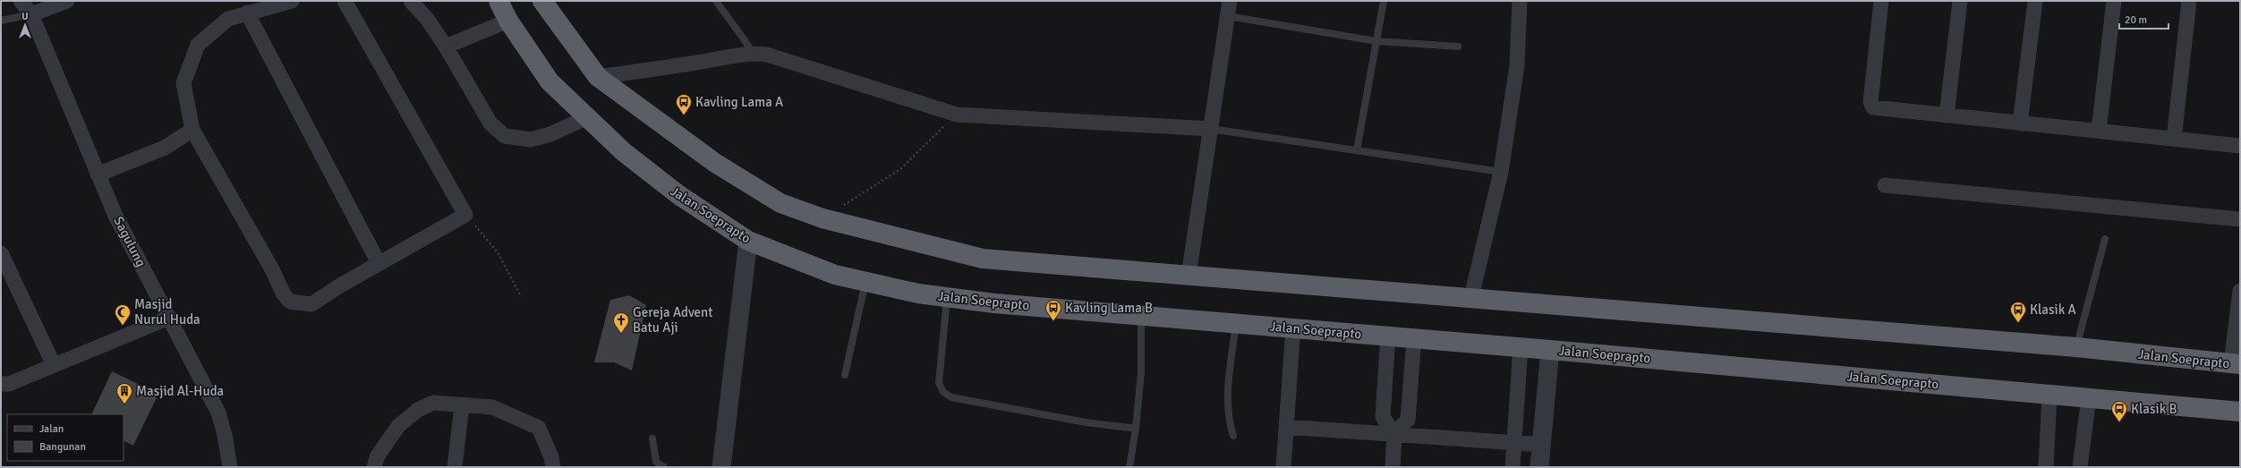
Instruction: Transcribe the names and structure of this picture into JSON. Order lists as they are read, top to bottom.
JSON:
{
  "streets": {
    "highway": ["Jalan Soeprapto"],
    "street": ["Sagulung"]
  },
  "places": {
    "bus stop": [
      "Kavling Lama A",
      "Kavling Lama B",
      "Klasik A",
      "Klasik B"
    ],
    "mosque": ["Masjid Nurul Huda"],
    "church": ["Gereja Advent Batu Aji"],
    "building": ["Masjid Al-Huda"]
  },
  "legend": ["Jalan", "Bangunan"],
  "scale_bar": "20 m",
  "north": "top"
}
